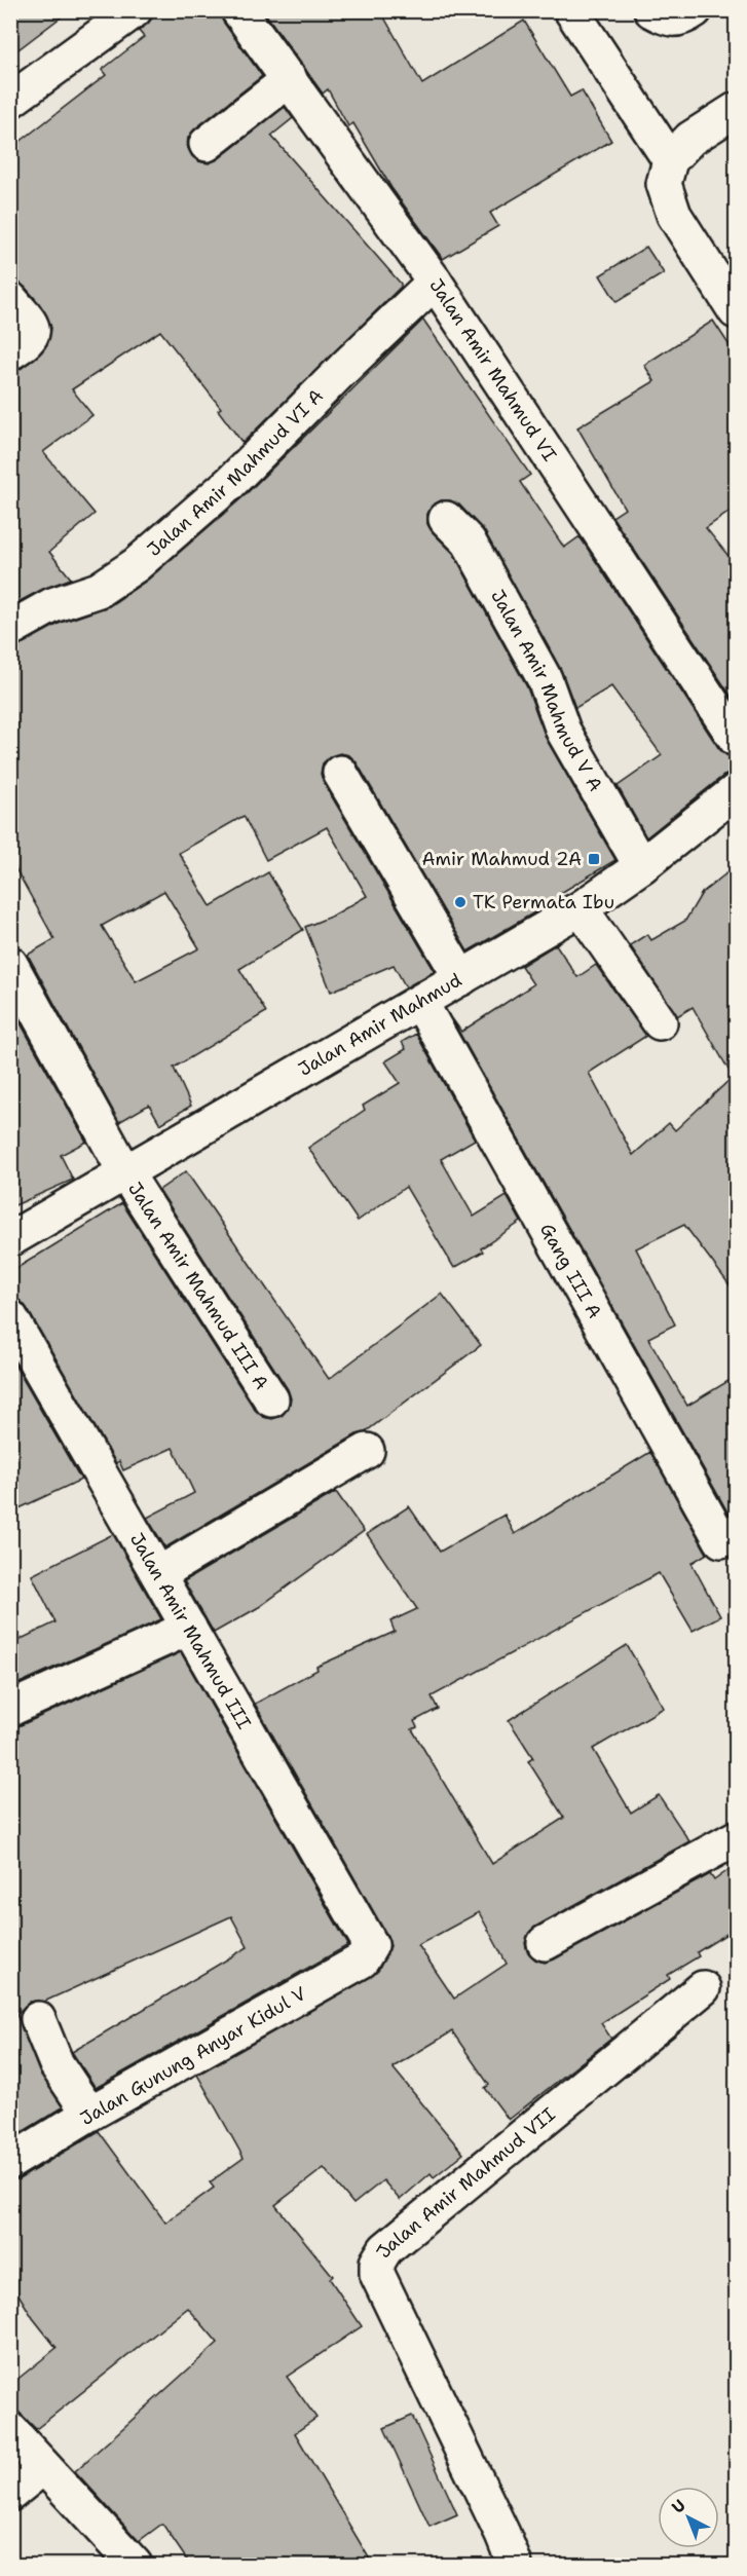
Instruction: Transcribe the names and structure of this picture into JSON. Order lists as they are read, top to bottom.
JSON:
{
  "streets": {
    "street": [
      "Jalan Amir Mahmud VI",
      "Jalan Amir Mahmud VI A",
      "Jalan Amir Mahmud V A",
      "Jalan Amir Mahmud",
      "Gang III A",
      "Jalan Amir Mahmud III A",
      "Jalan Amir Mahmud III",
      "Jalan Gunung Anyar Kidul V",
      "Jalan Amir Mahmud VII"
    ]
  },
  "crossings": [
    ["Jalan Amir Mahmud VI", "Jalan Amir Mahmud VI A"],
    ["Jalan Amir Mahmud V A", "Jalan Amir Mahmud"],
    ["Jalan Amir Mahmud", "Gang III A"],
    ["Jalan Amir Mahmud", "Jalan Amir Mahmud III A"],
    ["Jalan Amir Mahmud III", "Jalan Gunung Anyar Kidul V"]
  ],
  "places": {
    "transit": ["Amir Mahmud 2A"],
    "other": ["TK Permata Ibu"]
  },
  "north": "top left"
}
